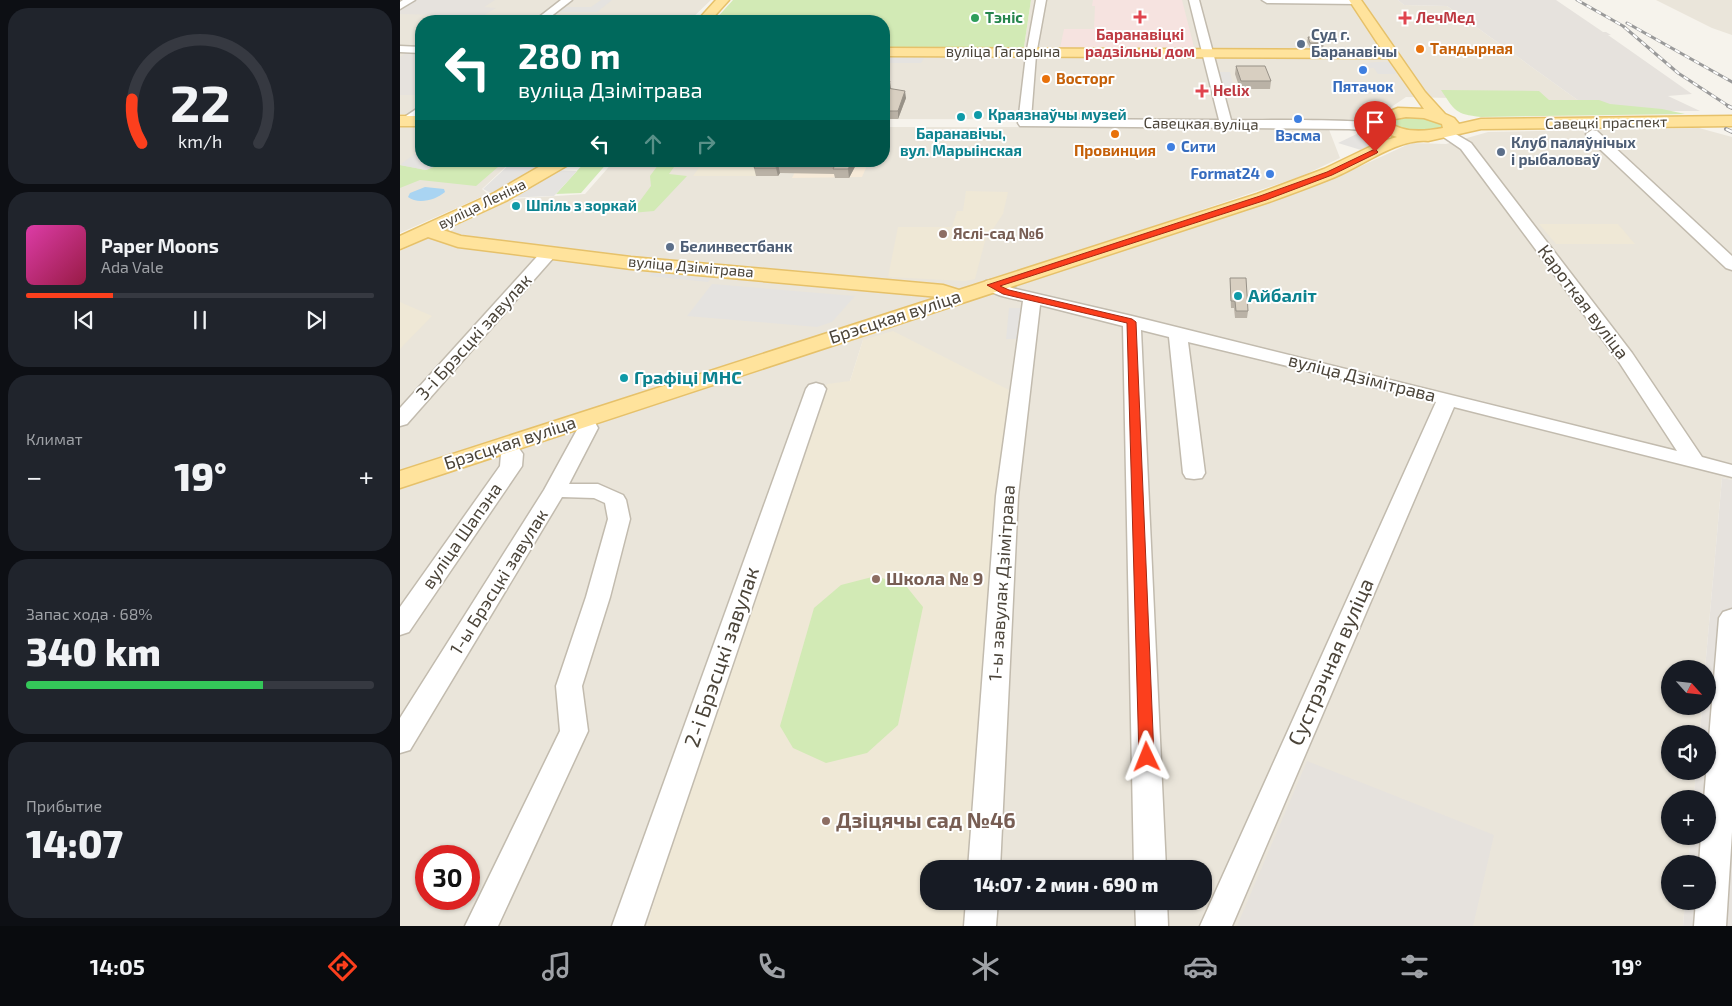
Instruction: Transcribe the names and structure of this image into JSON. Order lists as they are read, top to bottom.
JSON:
{
  "streets": {
    "main road": [
      "вуліца Гагарына",
      "Савецкі праспект",
      "вуліца Леніна",
      "вуліца Дзімітрава",
      "Брэсцкая вуліца"
    ],
    "street": [
      "Савецкая вуліца",
      "Кароткая вуліца",
      "3-і Брэсцкі завулак",
      "вуліца Шапэна",
      "1-ы Брэсцкі завулак",
      "1-ы завулак Дзімітрава",
      "2-і Брэсцкі завулак",
      "Сустрэчная вуліца"
    ]
  },
  "crossings": [
    ["вуліца Гагарына", "Савецкая вуліца"],
    ["Савецкі праспект", "Кароткая вуліца"],
    ["Савецкі праспект", "Брэсцкая вуліца"],
    ["Савецкая вуліца", "Брэсцкая вуліца"],
    ["вуліца Леніна", "вуліца Дзімітрава"],
    ["вуліца Дзімітрава", "Кароткая вуліца"],
    ["вуліца Дзімітрава", "Брэсцкая вуліца"],
    ["вуліца Дзімітрава", "3-і Брэсцкі завулак"],
    ["вуліца Дзімітрава", "1-ы завулак Дзімітрава"],
    ["вуліца Дзімітрава", "Сустрэчная вуліца"],
    ["Брэсцкая вуліца", "вуліца Шапэна"],
    ["Брэсцкая вуліца", "1-ы Брэсцкі завулак"]
  ],
  "places": {
    "health": ["Баранавіцкі радзільны дом", "ЛечМед", "Helix"],
    "other": [
      "Тэніс",
      "Суд г. Баранавічы",
      "Тандырная",
      "Пятачок",
      "Восторг",
      "Краязнаўчы музей",
      "Баранавічы, вул. Марыінская",
      "Вэсма",
      "Провинция",
      "Сити",
      "Клуб паляўнічых і рыбаловаў",
      "Format24",
      "Шпіль з зоркай",
      "Яслі-сад №6",
      "Белинвестбанк",
      "Айбаліт",
      "Графіці МНС",
      "Школа № 9",
      "Дзіцячы сад №46"
    ]
  },
  "north": "bottom right",
  "page": {
    "turn": ["280 m", "вуліца Дзімітрава"],
    "song": ["Paper Moons", "Ada Vale"],
    "tile": [
      "Климат",
      ["Запас хода · 68%", "340 km"],
      ["Прибытие", "14:07"]
    ],
    "heat": ["−", "19°", "+"],
    "map_buttons": ["+", "−"],
    "limit": "30",
    "trip": "14:07 · 2 мин · 690 m",
    "tabs": ["14:05", "19°"],
    "gauge": ["22", "km/h"]
  }
}
